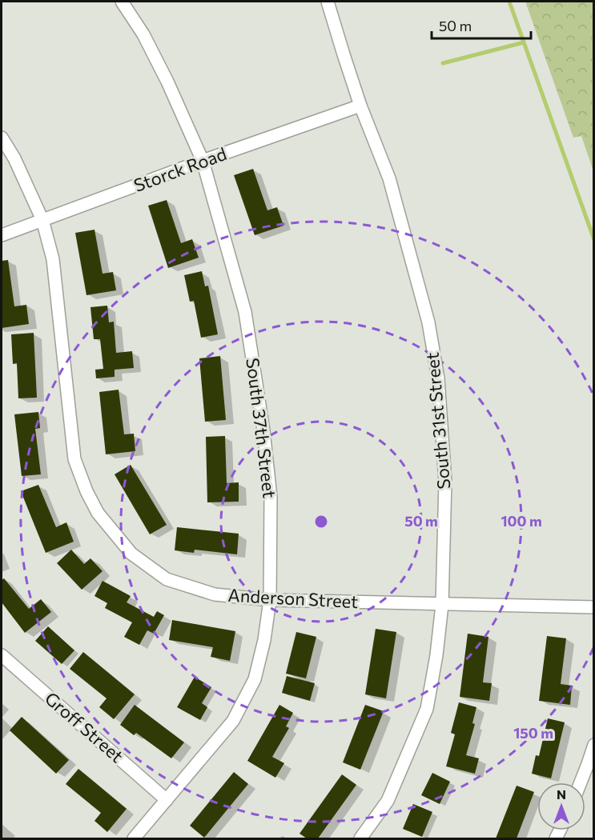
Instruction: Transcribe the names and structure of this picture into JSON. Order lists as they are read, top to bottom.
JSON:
{
  "streets": {
    "street": [
      "Storck Road",
      "South 31st Street",
      "South 37th Street",
      "Anderson Street",
      "Groff Street"
    ]
  },
  "crossings": [
    ["Storck Road", "South 31st Street"],
    ["Storck Road", "South 37th Street"],
    ["Storck Road", "Anderson Street"],
    ["South 31st Street", "Anderson Street"],
    ["South 37th Street", "Anderson Street"],
    ["South 37th Street", "Groff Street"]
  ],
  "scale_bar": "50 m",
  "north": "top",
  "rings": ["50 m", "100 m", "150 m"]
}
